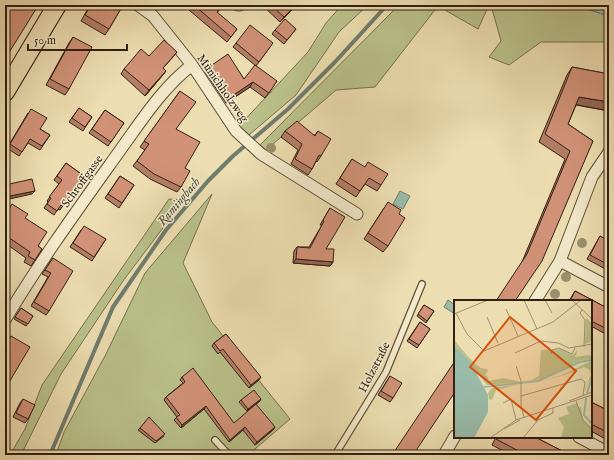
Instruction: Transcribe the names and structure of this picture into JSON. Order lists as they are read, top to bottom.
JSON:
{
  "streets": {
    "street": ["Münichholzweg", "Schroffgasse"],
    "lane": ["Holzstraße"]
  },
  "crossings": [
    ["Münichholzweg", "Schroffgasse"]
  ],
  "water": ["Ramingbach"],
  "scale_bar": "50 m"
}
